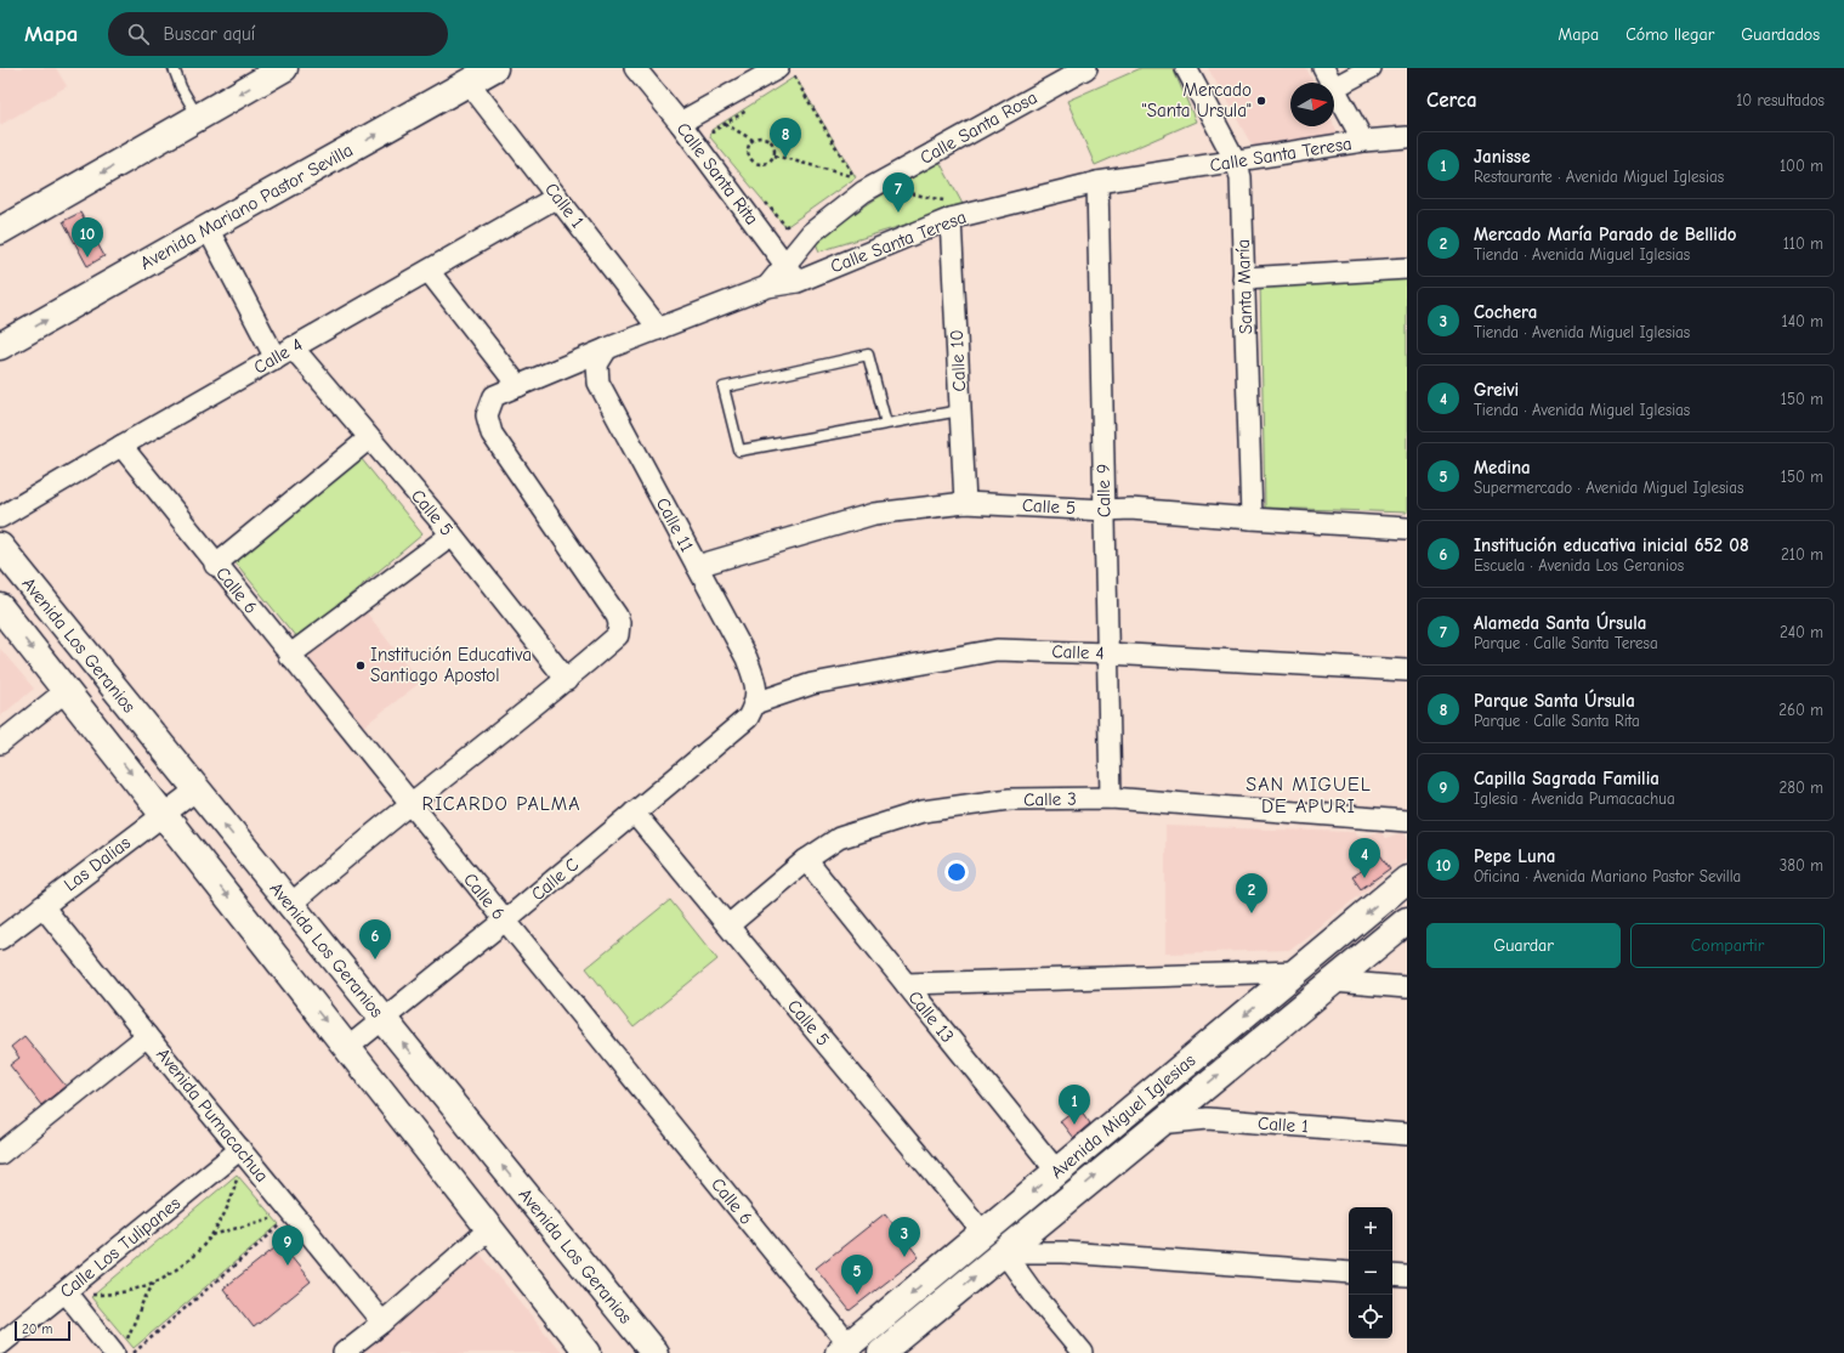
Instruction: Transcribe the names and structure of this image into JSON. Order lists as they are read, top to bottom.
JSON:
{
  "streets": {
    "main road": ["Avenida Mariano Pastor Sevilla", "Avenida Los Geranios", "Avenida Miguel Iglesias"],
    "street": [
      "Calle Santa Rosa",
      "Calle Santa Teresa",
      "Calle Santa Rita",
      "Calle 1",
      "Santa María",
      "Calle 4",
      "Calle 10",
      "Calle 9",
      "Calle 5",
      "Calle 11",
      "Calle 6",
      "Calle 3",
      "Las Dalias",
      "Calle C",
      "Calle 13",
      "Avenida Pumacachua",
      "Calle Los Tulipanes"
    ]
  },
  "crossings": [
    ["Calle Santa Rosa", "Calle Santa Teresa"],
    ["Calle Santa Rosa", "Calle Santa Rita"],
    ["Calle Santa Teresa", "Calle Santa Rita"],
    ["Calle Santa Teresa", "Calle 1"],
    ["Calle Santa Teresa", "Santa María"],
    ["Calle Santa Teresa", "Calle 10"],
    ["Calle Santa Teresa", "Calle 9"],
    ["Calle Santa Teresa", "Calle 5"],
    ["Calle Santa Teresa", "Calle 11"],
    ["Calle 1", "Avenida Mariano Pastor Sevilla"],
    ["Calle 1", "Calle 4"],
    ["Calle 1", "Avenida Miguel Iglesias"],
    ["Avenida Mariano Pastor Sevilla", "Calle 5"],
    ["Santa María", "Calle 5"],
    ["Calle 4", "Calle 9"],
    ["Calle 4", "Calle 5"],
    ["Calle 4", "Calle 11"],
    ["Calle 4", "Calle 6"],
    ["Calle 4", "Calle C"],
    ["Calle 10", "Calle 5"],
    ["Calle 9", "Calle 5"],
    ["Calle 9", "Calle 3"],
    ["Calle 5", "Calle 11"],
    ["Calle 5", "Calle 3"],
    ["Calle 5", "Calle C"],
    ["Calle 5", "Avenida Miguel Iglesias"],
    ["Calle 11", "Calle C"],
    ["Calle 6", "Calle C"],
    ["Calle 6", "Avenida Miguel Iglesias"],
    ["Avenida Los Geranios", "Las Dalias"],
    ["Avenida Los Geranios", "Calle C"],
    ["Calle 3", "Calle 13"],
    ["Las Dalias", "Avenida Pumacachua"],
    ["Calle 13", "Avenida Miguel Iglesias"],
    ["Avenida Pumacachua", "Calle Los Tulipanes"]
  ],
  "districts": ["SAN MIGUEL DE APURI", "RICARDO PALMA"],
  "places": ["Mercado \"Santa Ursula\"", "Institución Educativa Santiago Apostol"],
  "scale_bar": "20 m",
  "north": "right",
  "page": {
    "header": "Mapa",
    "search": "Buscar aquí",
    "nav": ["Mapa", "Cómo llegar", "Guardados"],
    "heading": ["Cerca", "10 resultados"],
    "pins": [
      "8",
      "7",
      "10",
      "4",
      "2",
      "6",
      "1",
      "3",
      "9",
      "5"
    ],
    "list": [
      {
        "mark": "1",
        "name": "Janisse",
        "note": "Restaurante · Avenida Miguel Iglesias",
        "value": "100 m"
      },
      {
        "mark": "2",
        "name": "Mercado María Parado de Bellido",
        "note": "Tienda · Avenida Miguel Iglesias",
        "value": "110 m"
      },
      {
        "mark": "3",
        "name": "Cochera",
        "note": "Tienda · Avenida Miguel Iglesias",
        "value": "140 m"
      },
      {
        "mark": "4",
        "name": "Greivi",
        "note": "Tienda · Avenida Miguel Iglesias",
        "value": "150 m"
      },
      {
        "mark": "5",
        "name": "Medina",
        "note": "Supermercado · Avenida Miguel Iglesias",
        "value": "150 m"
      },
      {
        "mark": "6",
        "name": "Institución educativa inicial 652 08",
        "note": "Escuela · Avenida Los Geranios",
        "value": "210 m"
      },
      {
        "mark": "7",
        "name": "Alameda Santa Úrsula",
        "note": "Parque · Calle Santa Teresa",
        "value": "240 m"
      },
      {
        "mark": "8",
        "name": "Parque Santa Úrsula",
        "note": "Parque · Calle Santa Rita",
        "value": "260 m"
      },
      {
        "mark": "9",
        "name": "Capilla Sagrada Familia",
        "note": "Iglesia · Avenida Pumacachua",
        "value": "280 m"
      },
      {
        "mark": "10",
        "name": "Pepe Luna",
        "note": "Oficina · Avenida Mariano Pastor Sevilla",
        "value": "380 m"
      }
    ],
    "buttons": ["Guardar", "Compartir"],
    "map_buttons": ["+", "−"],
    "scale": "20 m"
  }
}
